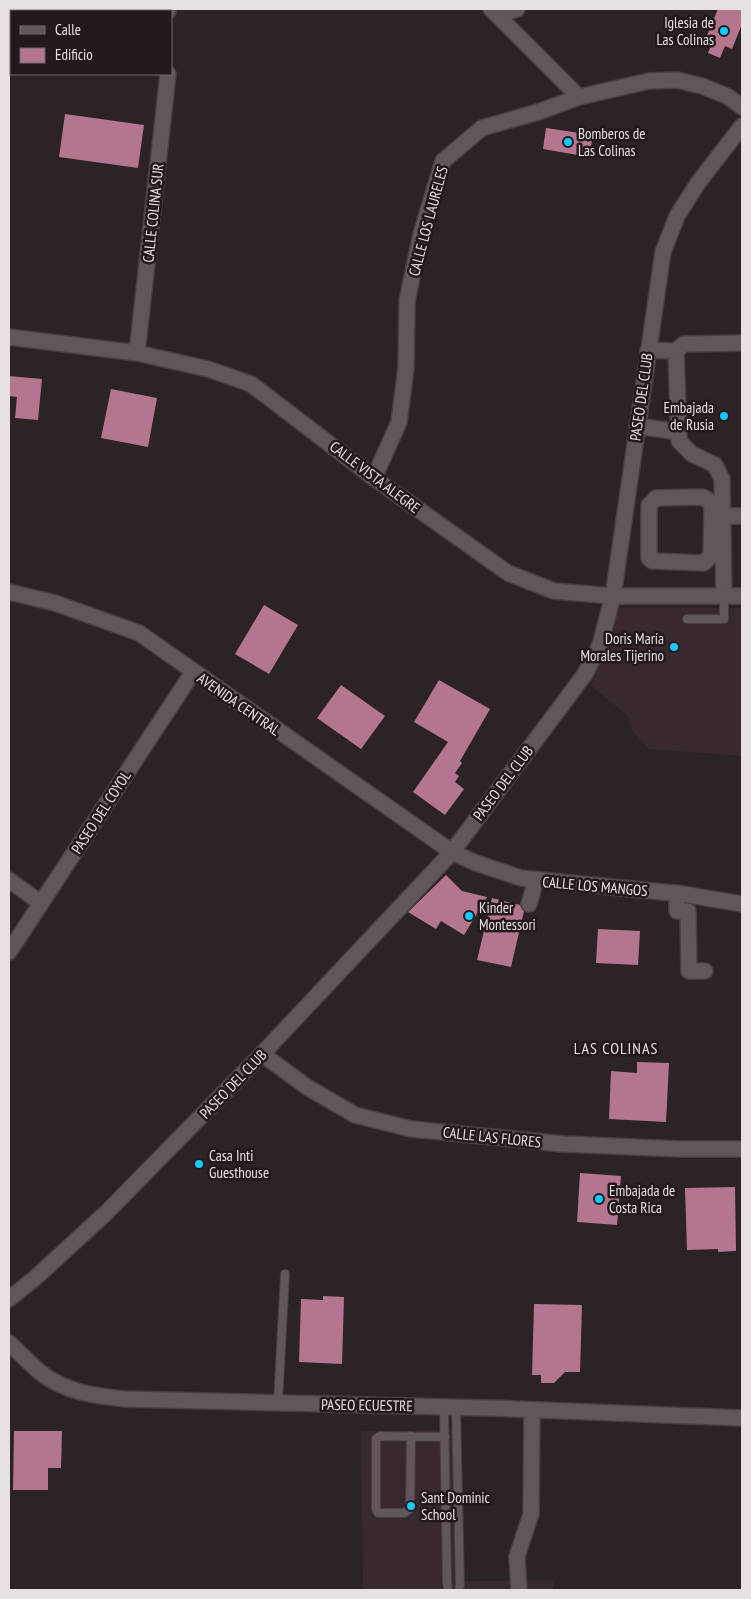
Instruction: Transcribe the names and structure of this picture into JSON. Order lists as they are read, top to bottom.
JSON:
{
  "streets": {
    "street": [
      "CALLE COLINA SUR",
      "CALLE LOS LAURELES",
      "PASEO DEL CLUB",
      "CALLE VISTA ALEGRE",
      "AVENIDA CENTRAL",
      "PASEO DEL COYOL",
      "CALLE LOS MANGOS",
      "CALLE LAS FLORES",
      "PASEO ECUESTRE"
    ]
  },
  "crossings": [
    ["CALLE COLINA SUR", "CALLE VISTA ALEGRE"],
    ["CALLE LOS LAURELES", "CALLE VISTA ALEGRE"],
    ["PASEO DEL CLUB", "CALLE VISTA ALEGRE"],
    ["PASEO DEL CLUB", "AVENIDA CENTRAL"],
    ["PASEO DEL CLUB", "CALLE LOS MANGOS"],
    ["PASEO DEL CLUB", "CALLE LAS FLORES"],
    ["AVENIDA CENTRAL", "PASEO DEL COYOL"],
    ["AVENIDA CENTRAL", "CALLE LOS MANGOS"]
  ],
  "districts": ["LAS COLINAS"],
  "places": [
    "Iglesia de Las Colinas",
    "Bomberos de Las Colinas",
    "Embajada de Rusia",
    "Doris María Morales Tijerino",
    "Kinder Montessori",
    "Casa Inti Guesthouse",
    "Embajada de Costa Rica",
    "Sant Dominic School"
  ],
  "legend": ["Calle", "Edificio"]
}
